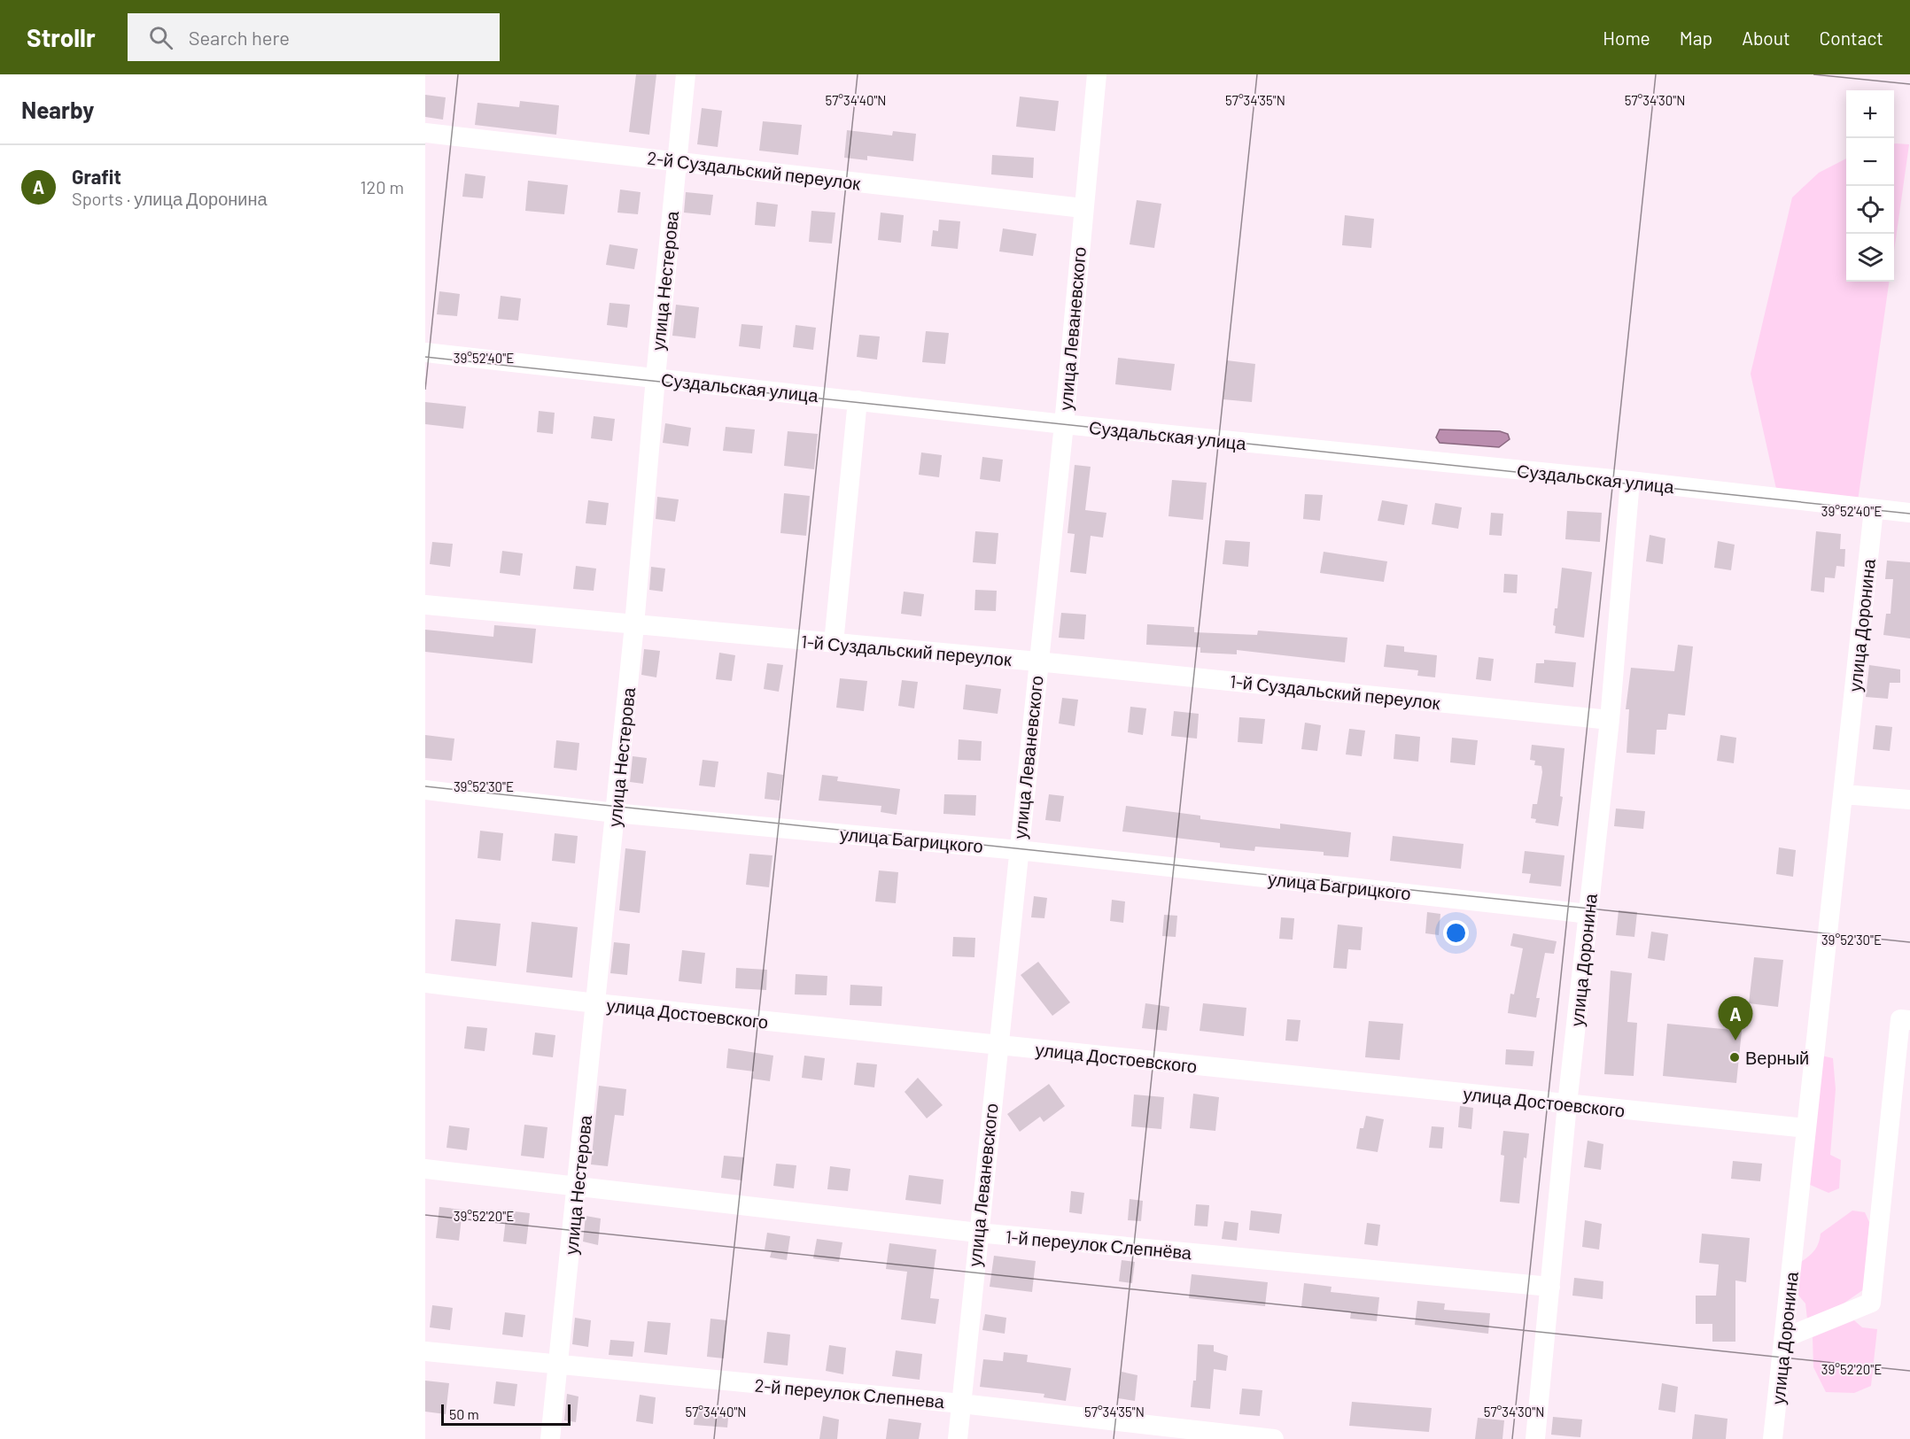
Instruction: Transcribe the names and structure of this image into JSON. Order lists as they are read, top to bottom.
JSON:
{
  "streets": {
    "street": [
      "2-й Суздальский переулок",
      "улица Нестерова",
      "улица Леваневского",
      "Суздальская улица",
      "улица Доронина",
      "1-й Суздальский переулок",
      "улица Багрицкого",
      "улица Достоевского",
      "1-й переулок Слепнёва",
      "2-й переулок Слепнева"
    ]
  },
  "crossings": [
    ["2-й Суздальский переулок", "улица Нестерова"],
    ["2-й Суздальский переулок", "улица Леваневского"],
    ["улица Нестерова", "Суздальская улица"],
    ["улица Нестерова", "1-й Суздальский переулок"],
    ["улица Нестерова", "улица Багрицкого"],
    ["улица Нестерова", "улица Достоевского"],
    ["улица Нестерова", "1-й переулок Слепнёва"],
    ["улица Нестерова", "2-й переулок Слепнева"],
    ["улица Леваневского", "Суздальская улица"],
    ["улица Леваневского", "1-й Суздальский переулок"],
    ["улица Леваневского", "улица Багрицкого"],
    ["улица Леваневского", "улица Достоевского"],
    ["улица Леваневского", "1-й переулок Слепнёва"],
    ["улица Леваневского", "2-й переулок Слепнева"],
    ["Суздальская улица", "улица Доронина"],
    ["улица Доронина", "1-й Суздальский переулок"],
    ["улица Доронина", "улица Багрицкого"],
    ["улица Доронина", "улица Достоевского"],
    ["улица Доронина", "1-й переулок Слепнёва"]
  ],
  "places": ["Верный"],
  "scale_bar": "50 m",
  "page": {
    "header": "Strollr",
    "search": "Search here",
    "nav": [
      "Home",
      "Map",
      "About",
      "Contact"
    ],
    "heading": "Nearby",
    "map_buttons": ["+", "−"],
    "list": [
      {
        "mark": "A",
        "name": "Grafit",
        "note": "Sports · улица Доронина",
        "value": "120 m"
      }
    ],
    "pins": "A",
    "scale": "50 m"
  },
  "coordinates": [
    "57°34'40\"N",
    "57°34'35\"N",
    "57°34'30\"N",
    "39°52'40\"E",
    "39°52'30\"E",
    "39°52'20\"E"
  ]
}
